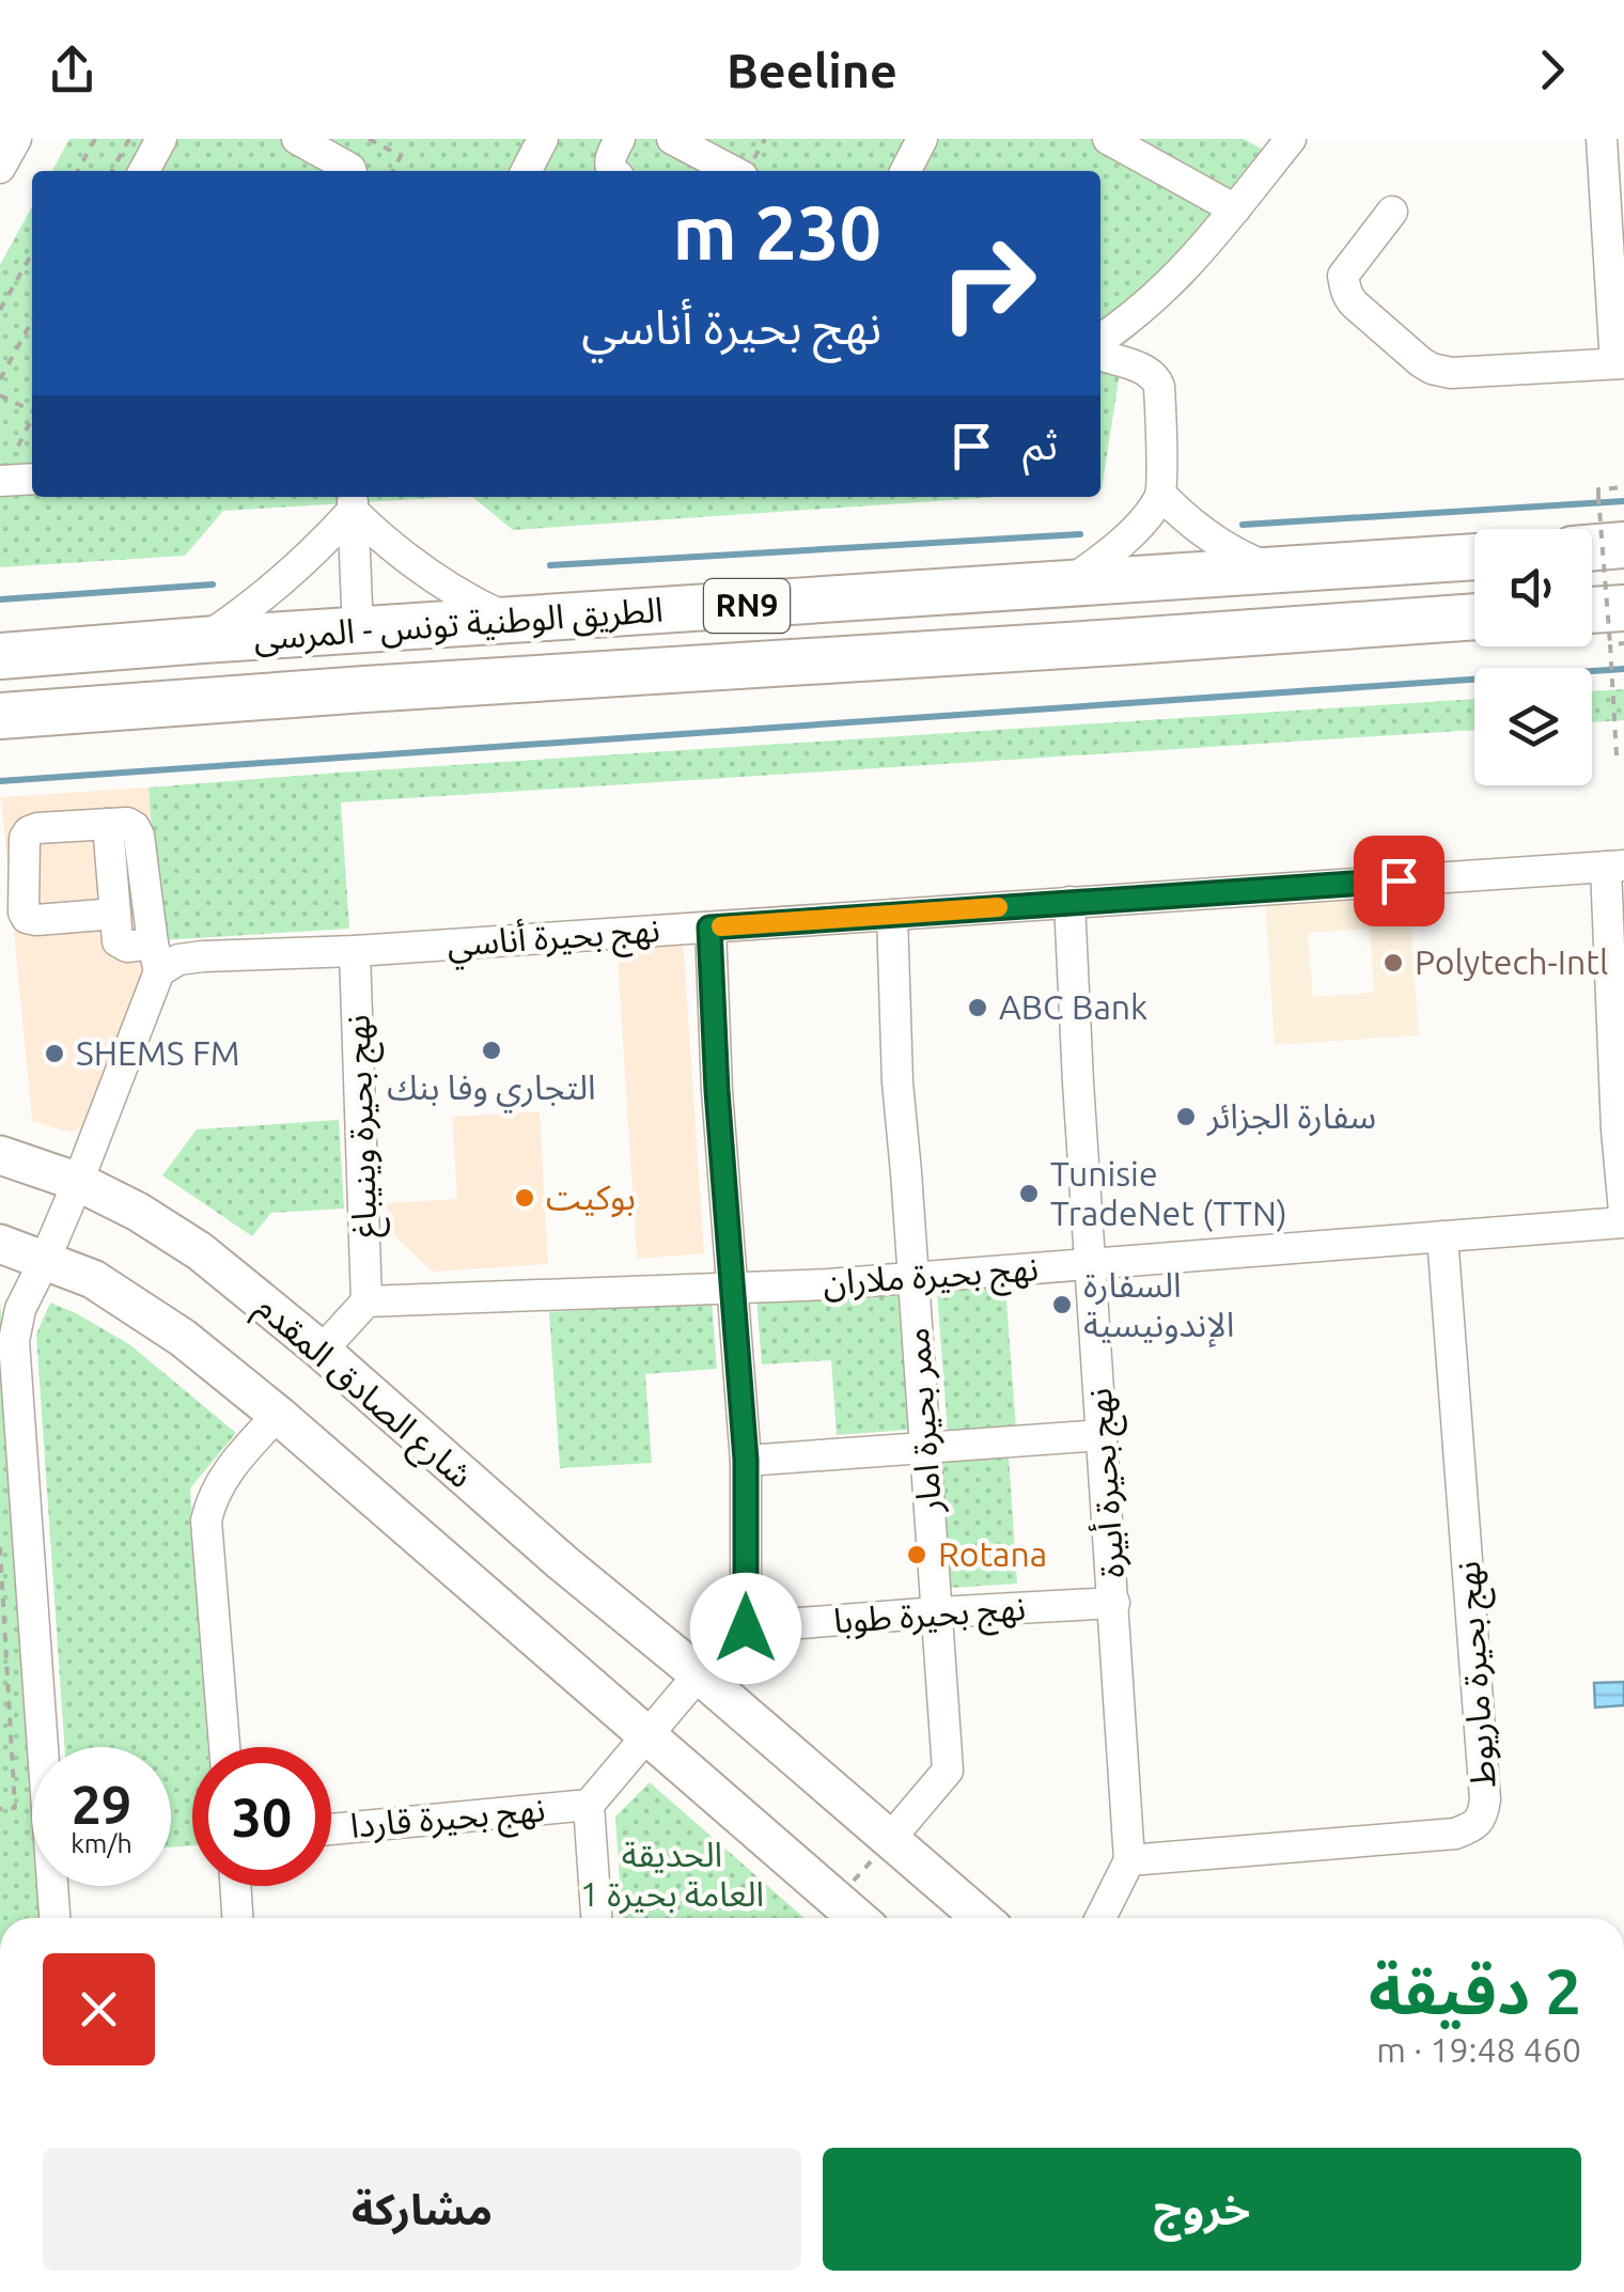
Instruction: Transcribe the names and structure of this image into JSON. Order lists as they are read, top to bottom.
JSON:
{
  "streets": {
    "highway": ["RN9", "الطريق الوطنية تونس - المرسى"],
    "main road": ["شارع الصادق المقدم"],
    "street": [
      "نهج بحيرة أناسي",
      "نهج بحيرة وينيباغ",
      "نهج بحيرة ملاران",
      "ممر بحيرة امار",
      "نهج بحيرة أبيرة",
      "نهج بحيرة طوبا",
      "نهج بحيرة ماريوط",
      "نهج بحيرة قاردا"
    ]
  },
  "crossings": [
    ["نهج بحيرة أناسي", "نهج بحيرة وينيباغ"],
    ["نهج بحيرة أناسي", "ممر بحيرة امار"],
    ["نهج بحيرة أناسي", "نهج بحيرة أبيرة"],
    ["نهج بحيرة وينيباغ", "نهج بحيرة ملاران"],
    ["نهج بحيرة ملاران", "ممر بحيرة امار"],
    ["نهج بحيرة ملاران", "نهج بحيرة أبيرة"],
    ["نهج بحيرة ملاران", "نهج بحيرة ماريوط"],
    ["شارع الصادق المقدم", "ممر بحيرة امار"],
    ["ممر بحيرة امار", "نهج بحيرة طوبا"],
    ["نهج بحيرة أبيرة", "نهج بحيرة طوبا"],
    ["نهج بحيرة أبيرة", "نهج بحيرة ماريوط"]
  ],
  "parks": ["الحديقة العامة بحيرة 1"],
  "places": [
    "Polytech-Intl",
    "ABC Bank",
    "التجاري وفا بنك",
    "SHEMS FM",
    "سفارة الجزائر",
    "Tunisie TradeNet (TTN)",
    "بوكيت",
    "السفارة الإندونيسية",
    "Rotana"
  ],
  "page": {
    "header": "Beeline",
    "turn": ["230 m", "نهج بحيرة أناسي"],
    "then": "ثم",
    "speed": "29 km/h",
    "limit": "30",
    "heading": ["2 دقيقة", "460 m · 19:48"],
    "buttons": ["خروج", "مشاركة"]
  }
}
